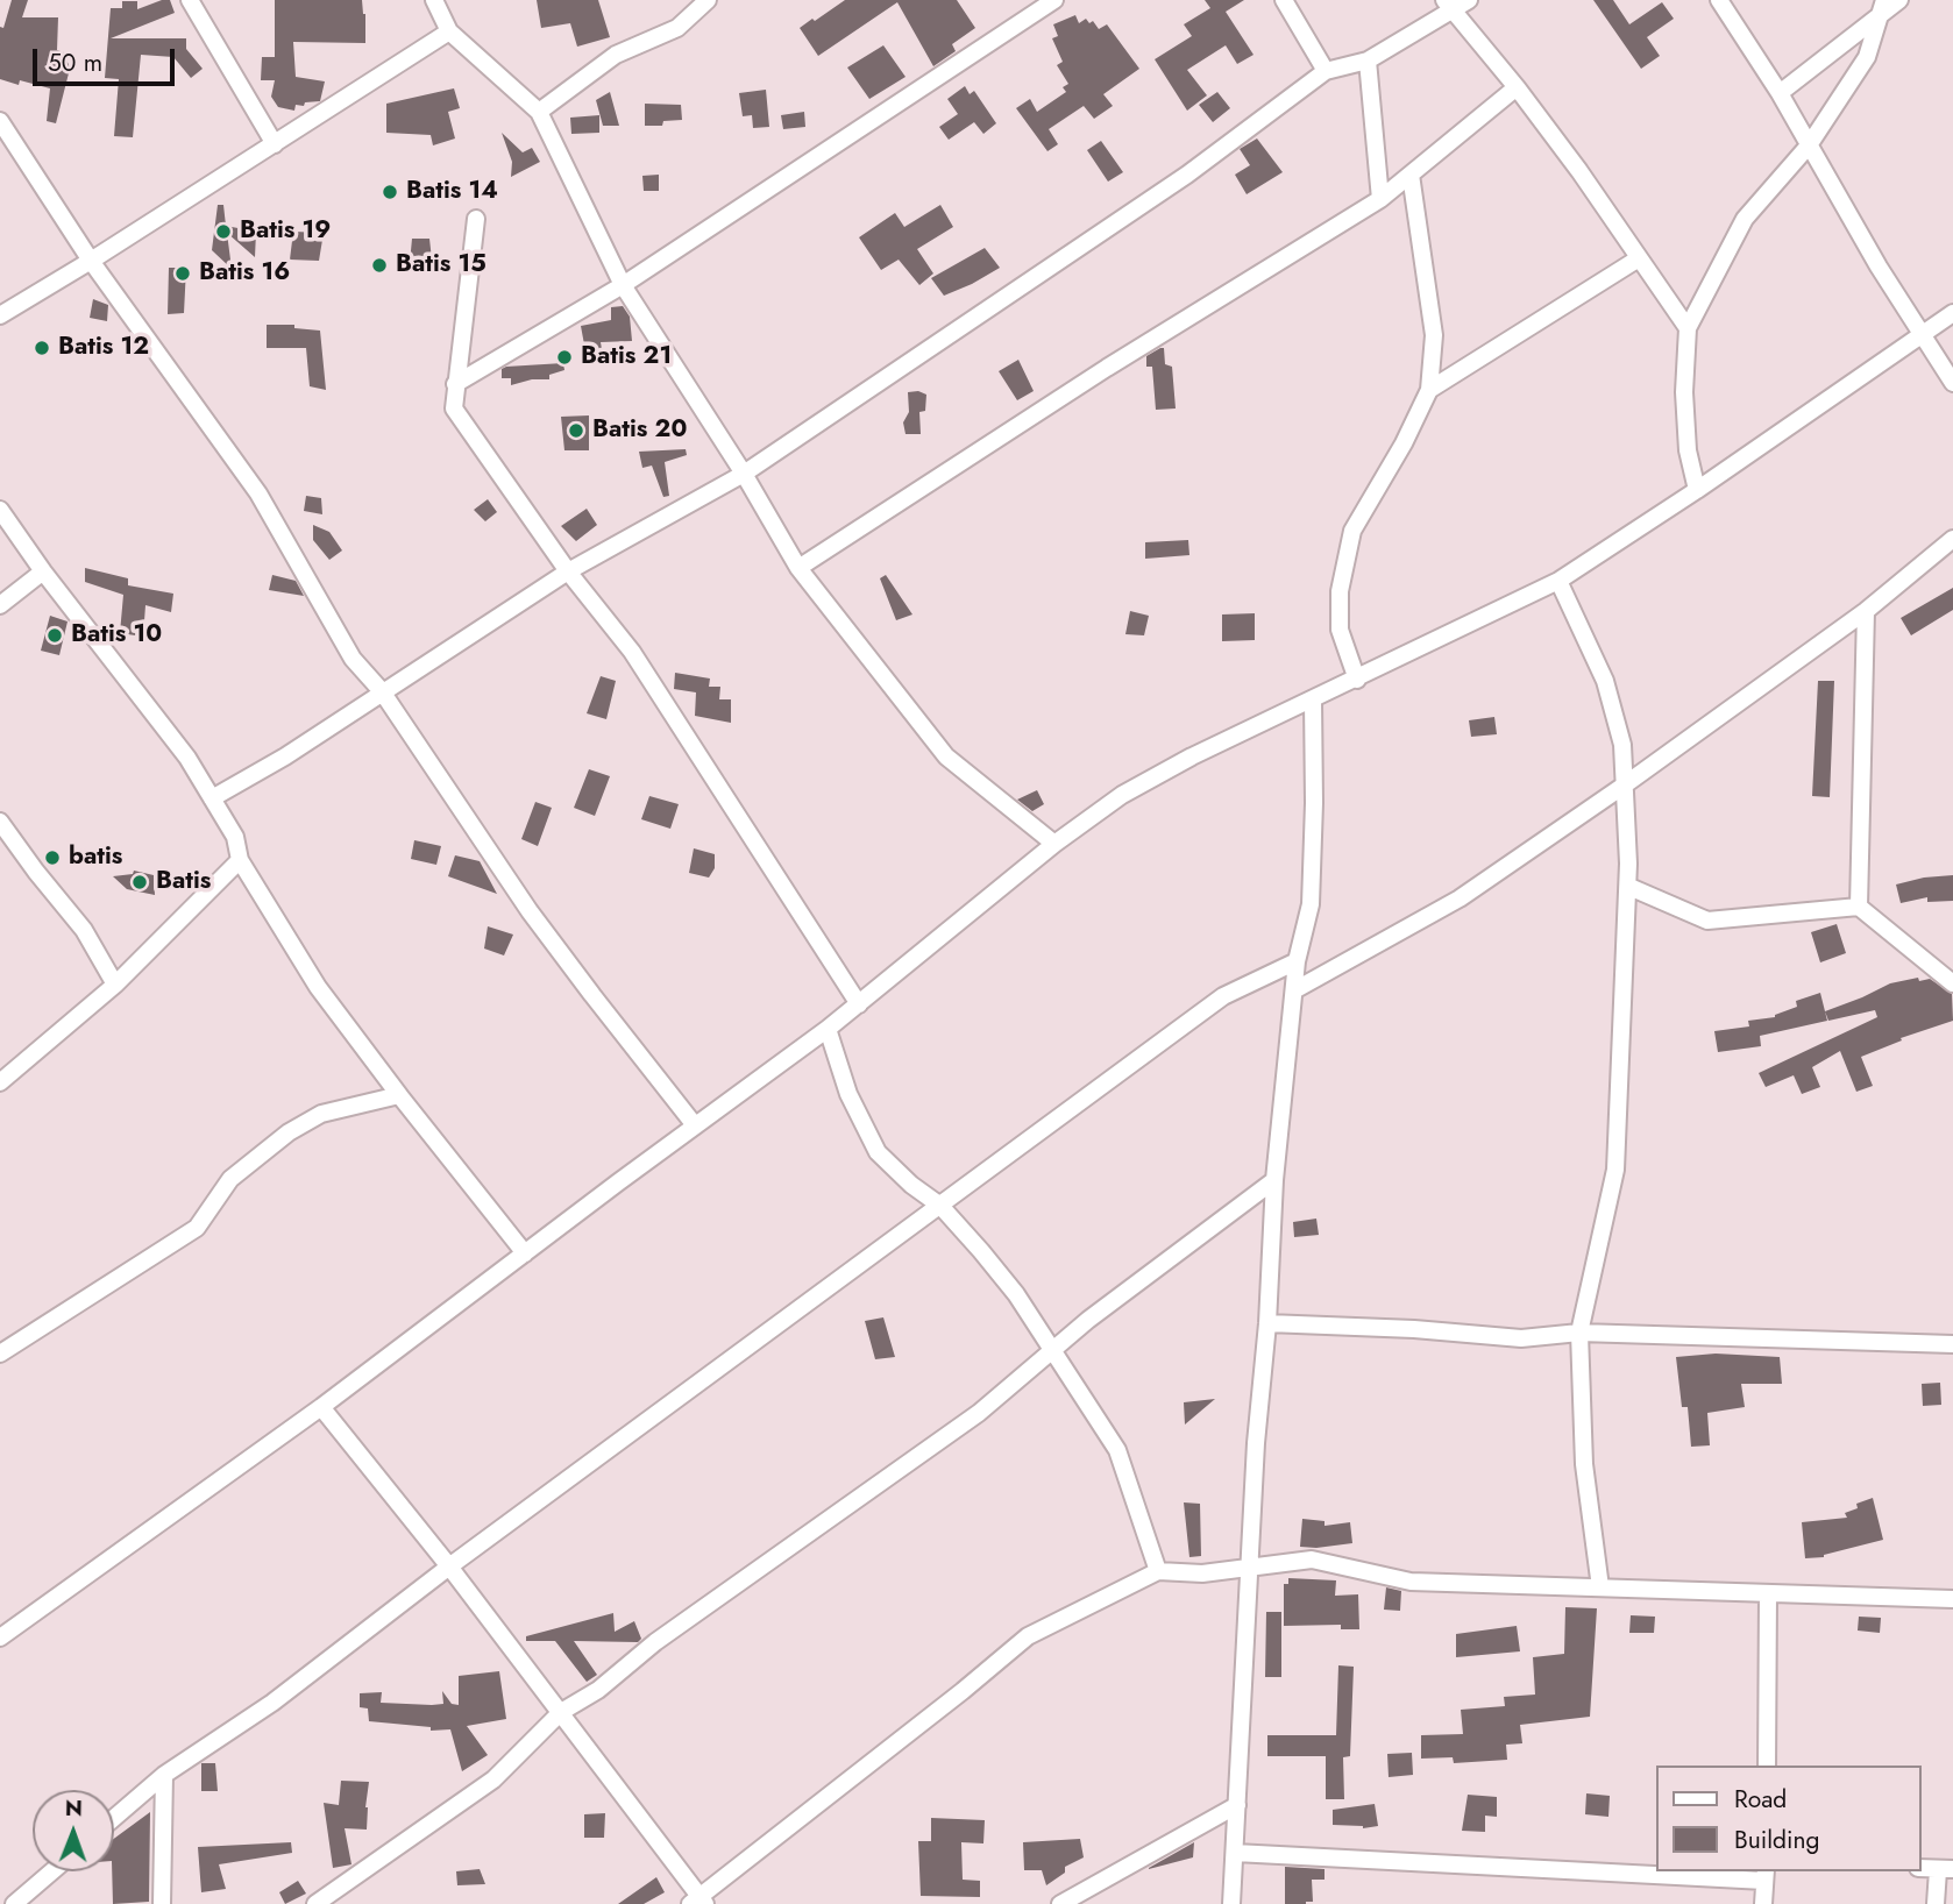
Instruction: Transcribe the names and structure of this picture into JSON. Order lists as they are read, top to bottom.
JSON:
{
  "places": [
    "Batis 14",
    "Batis 19",
    "Batis 15",
    "Batis 16",
    "Batis 12",
    "Batis 21",
    "Batis 20",
    "Batis 10",
    "batis",
    "Batis"
  ],
  "legend": ["Road", "Building"],
  "scale_bar": "50 m",
  "north": "top"
}
